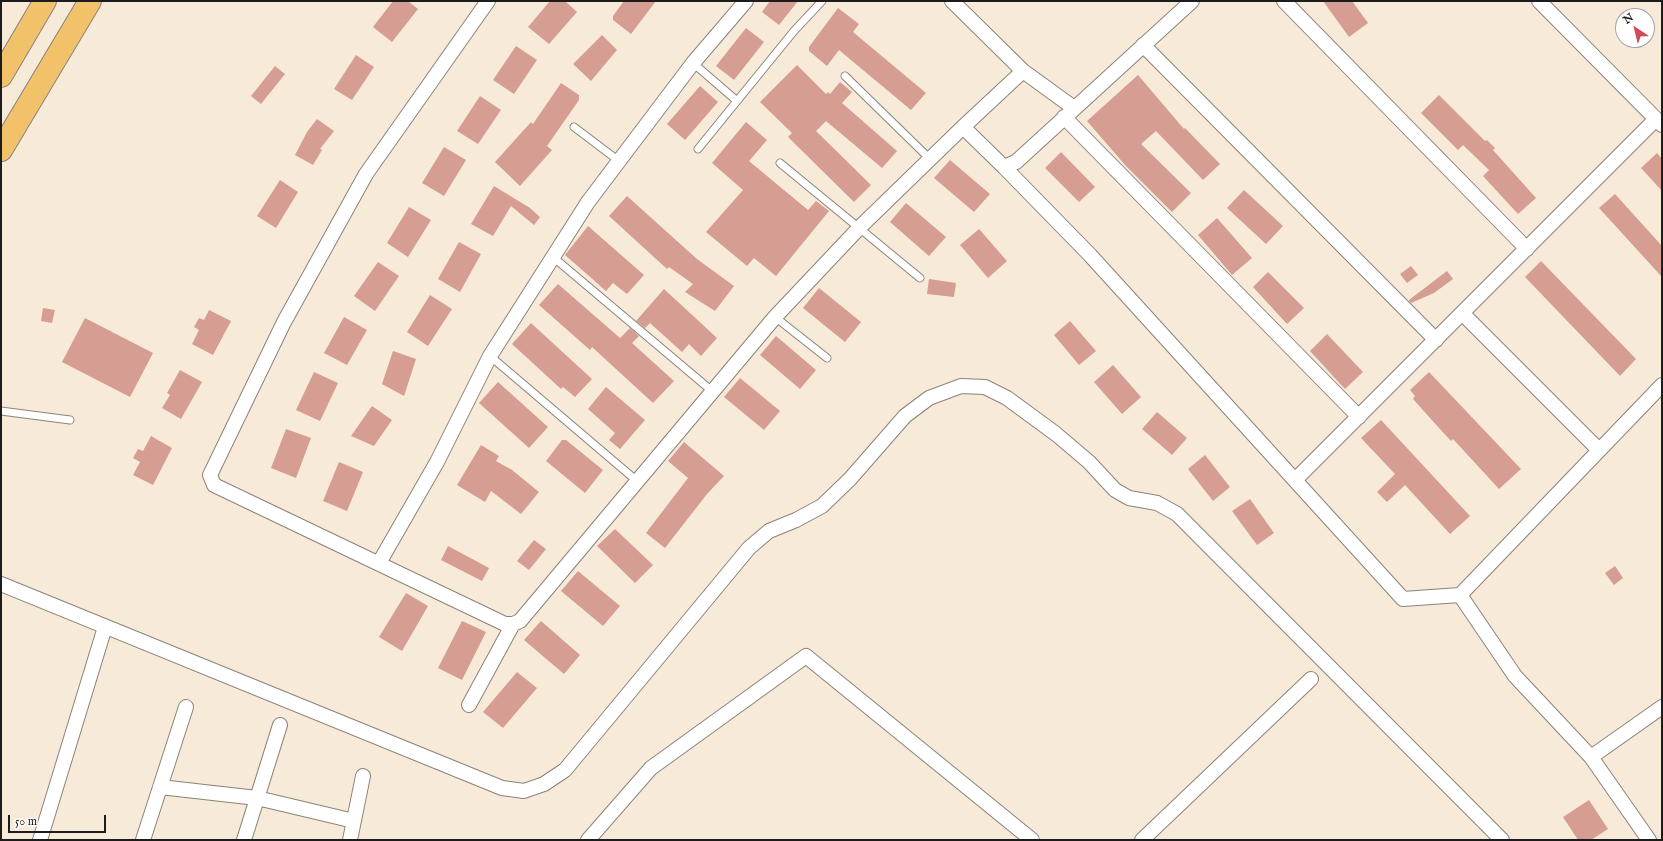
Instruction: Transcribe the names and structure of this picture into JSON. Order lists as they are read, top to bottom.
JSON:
{
  "scale_bar": "50 m",
  "north": "top left"
}
